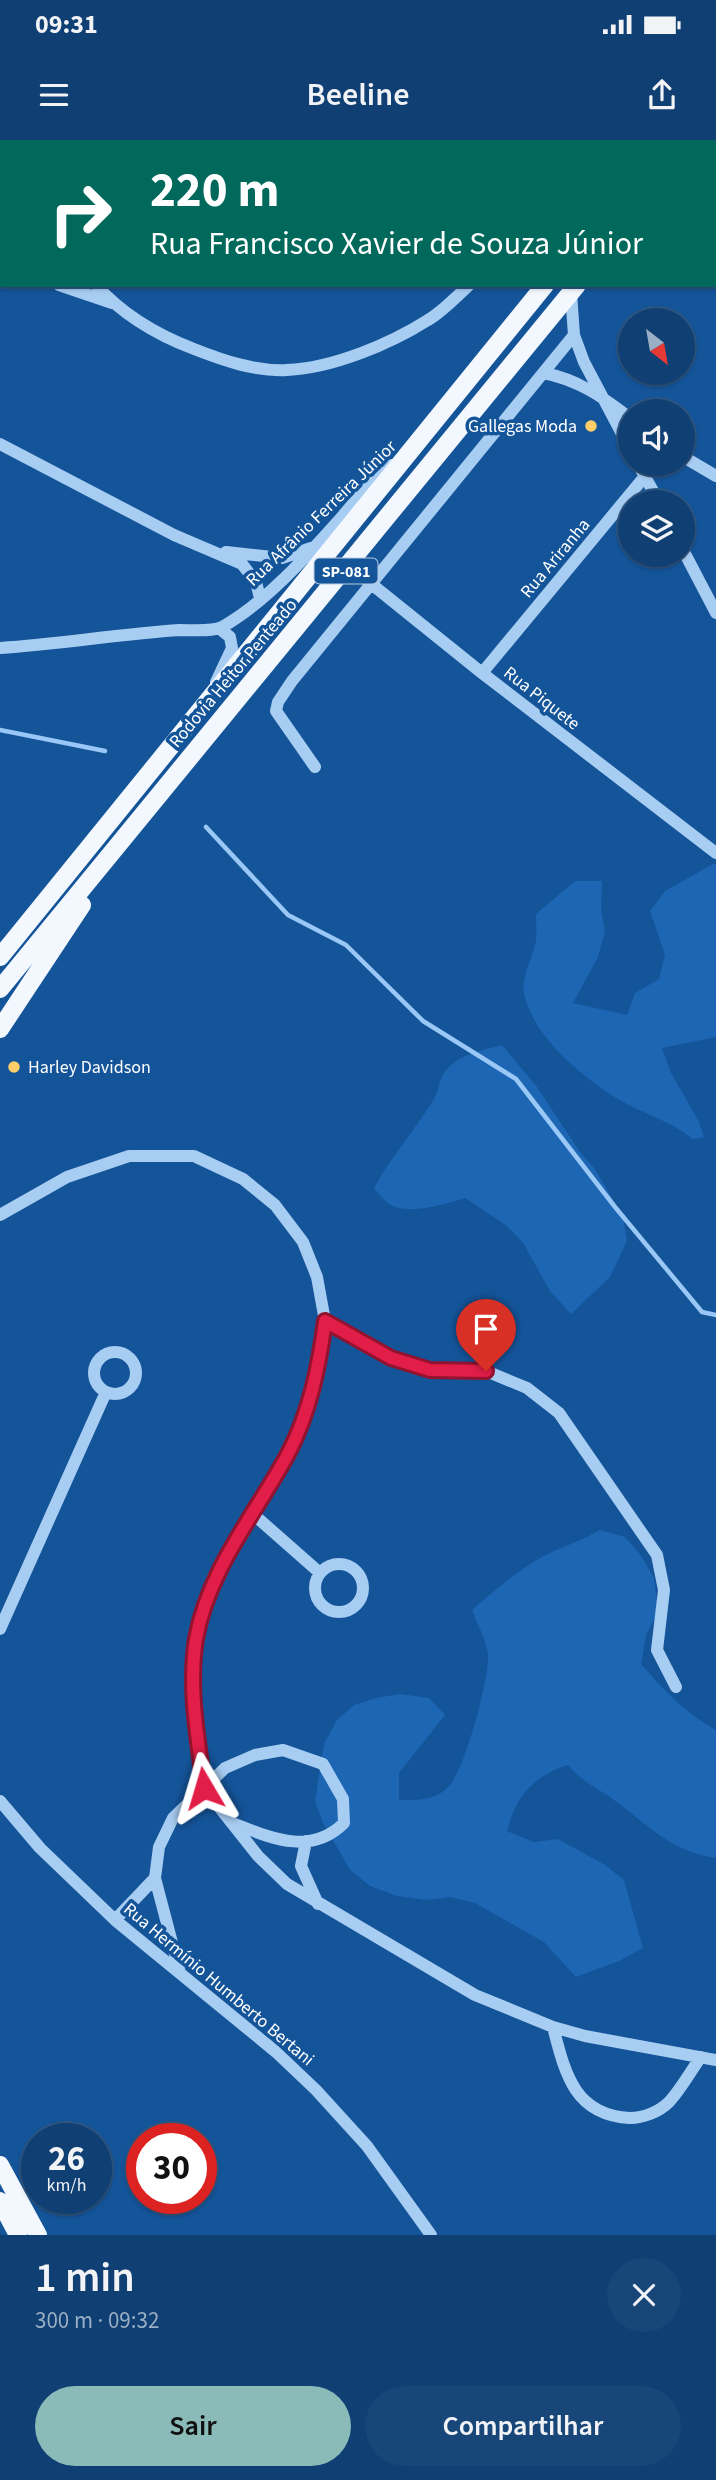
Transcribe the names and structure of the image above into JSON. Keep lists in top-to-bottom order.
{
  "streets": {
    "main road": ["SP-081", "Rodovia Heitor Penteado"],
    "street": [
      "Rua Afrânio Ferreira Júnior",
      "Rua Ariranha",
      "Rua Piquete",
      "Rua Hermínio Humberto Bertani"
    ]
  },
  "crossings": [
    ["Rua Afrânio Ferreira Júnior", "Rodovia Heitor Penteado"],
    ["Rua Ariranha", "Rua Piquete"],
    ["Rodovia Heitor Penteado", "Rua Piquete"]
  ],
  "places": ["Gallegas Moda", "Harley Davidson"],
  "north": "bottom right",
  "page": {
    "status": "09:31",
    "header": "Beeline",
    "turn": ["220 m", "Rua Francisco Xavier de Souza Júnior"],
    "speed": "26 km/h",
    "limit": "30",
    "heading": ["1 min", "300 m · 09:32"],
    "buttons": ["Sair", "Compartilhar"]
  }
}
